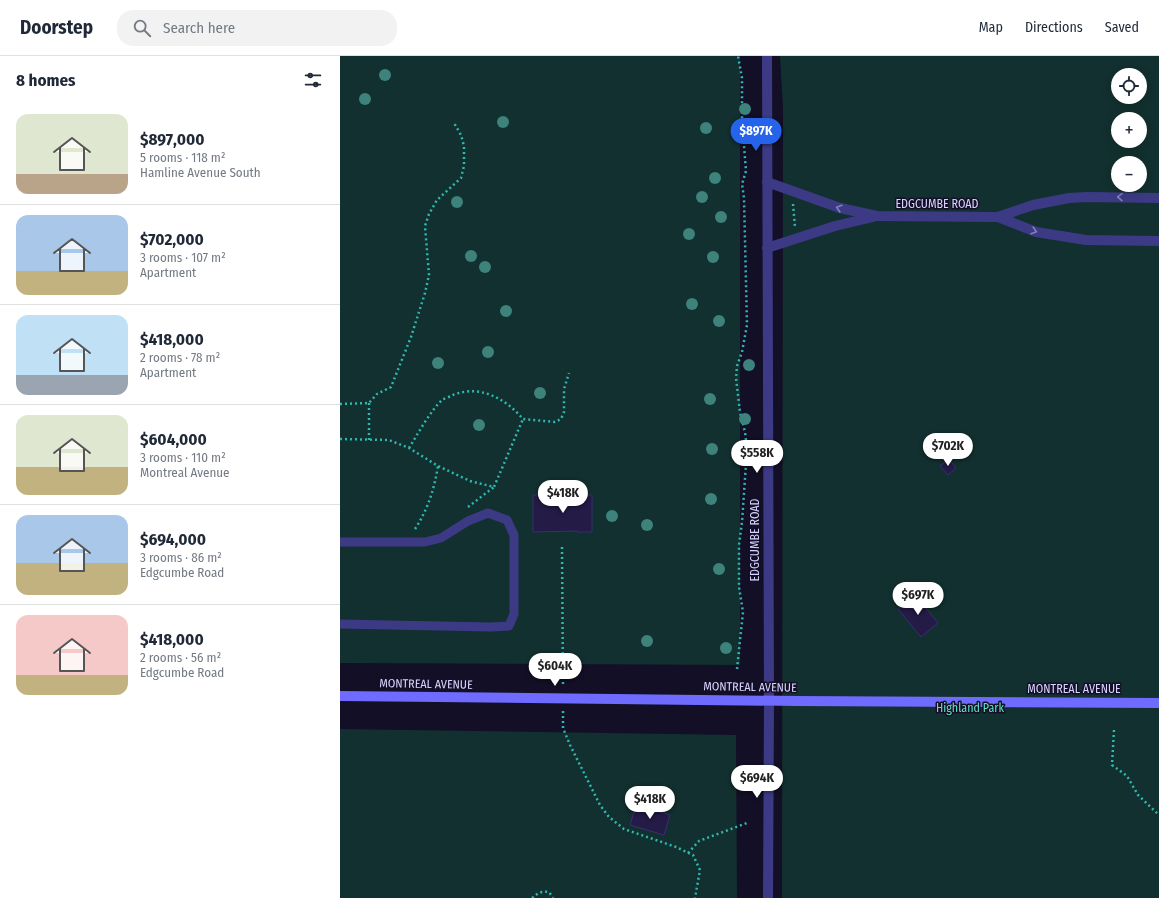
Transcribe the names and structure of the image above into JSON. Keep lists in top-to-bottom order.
{
  "streets": {
    "main road": ["MONTREAL AVENUE"],
    "street": ["EDGCUMBE ROAD"]
  },
  "crossings": [
    ["EDGCUMBE ROAD", "MONTREAL AVENUE"]
  ],
  "parks": ["Highland Park"],
  "page": {
    "header": "Doorstep",
    "search": "Search here",
    "nav": ["Map", "Directions", "Saved"],
    "heading": "8 homes",
    "map_buttons": ["+", "−"],
    "list": [
      {
        "name": "$897,000",
        "note": "5 rooms · 118 m² · Hamline Avenue South"
      },
      {
        "name": "$702,000",
        "note": "3 rooms · 107 m² · Apartment"
      },
      {
        "name": "$418,000",
        "note": "2 rooms · 78 m² · Apartment"
      },
      {
        "name": "$604,000",
        "note": "3 rooms · 110 m² · Montreal Avenue"
      },
      {
        "name": "$694,000",
        "note": "3 rooms · 86 m² · Edgcumbe Road"
      },
      {
        "name": "$418,000",
        "note": "2 rooms · 56 m² · Edgcumbe Road"
      }
    ],
    "price": [
      "$897K",
      "$702K",
      "$558K",
      "$418K",
      "$697K",
      "$604K",
      "$694K",
      "$418K"
    ]
  }
}
